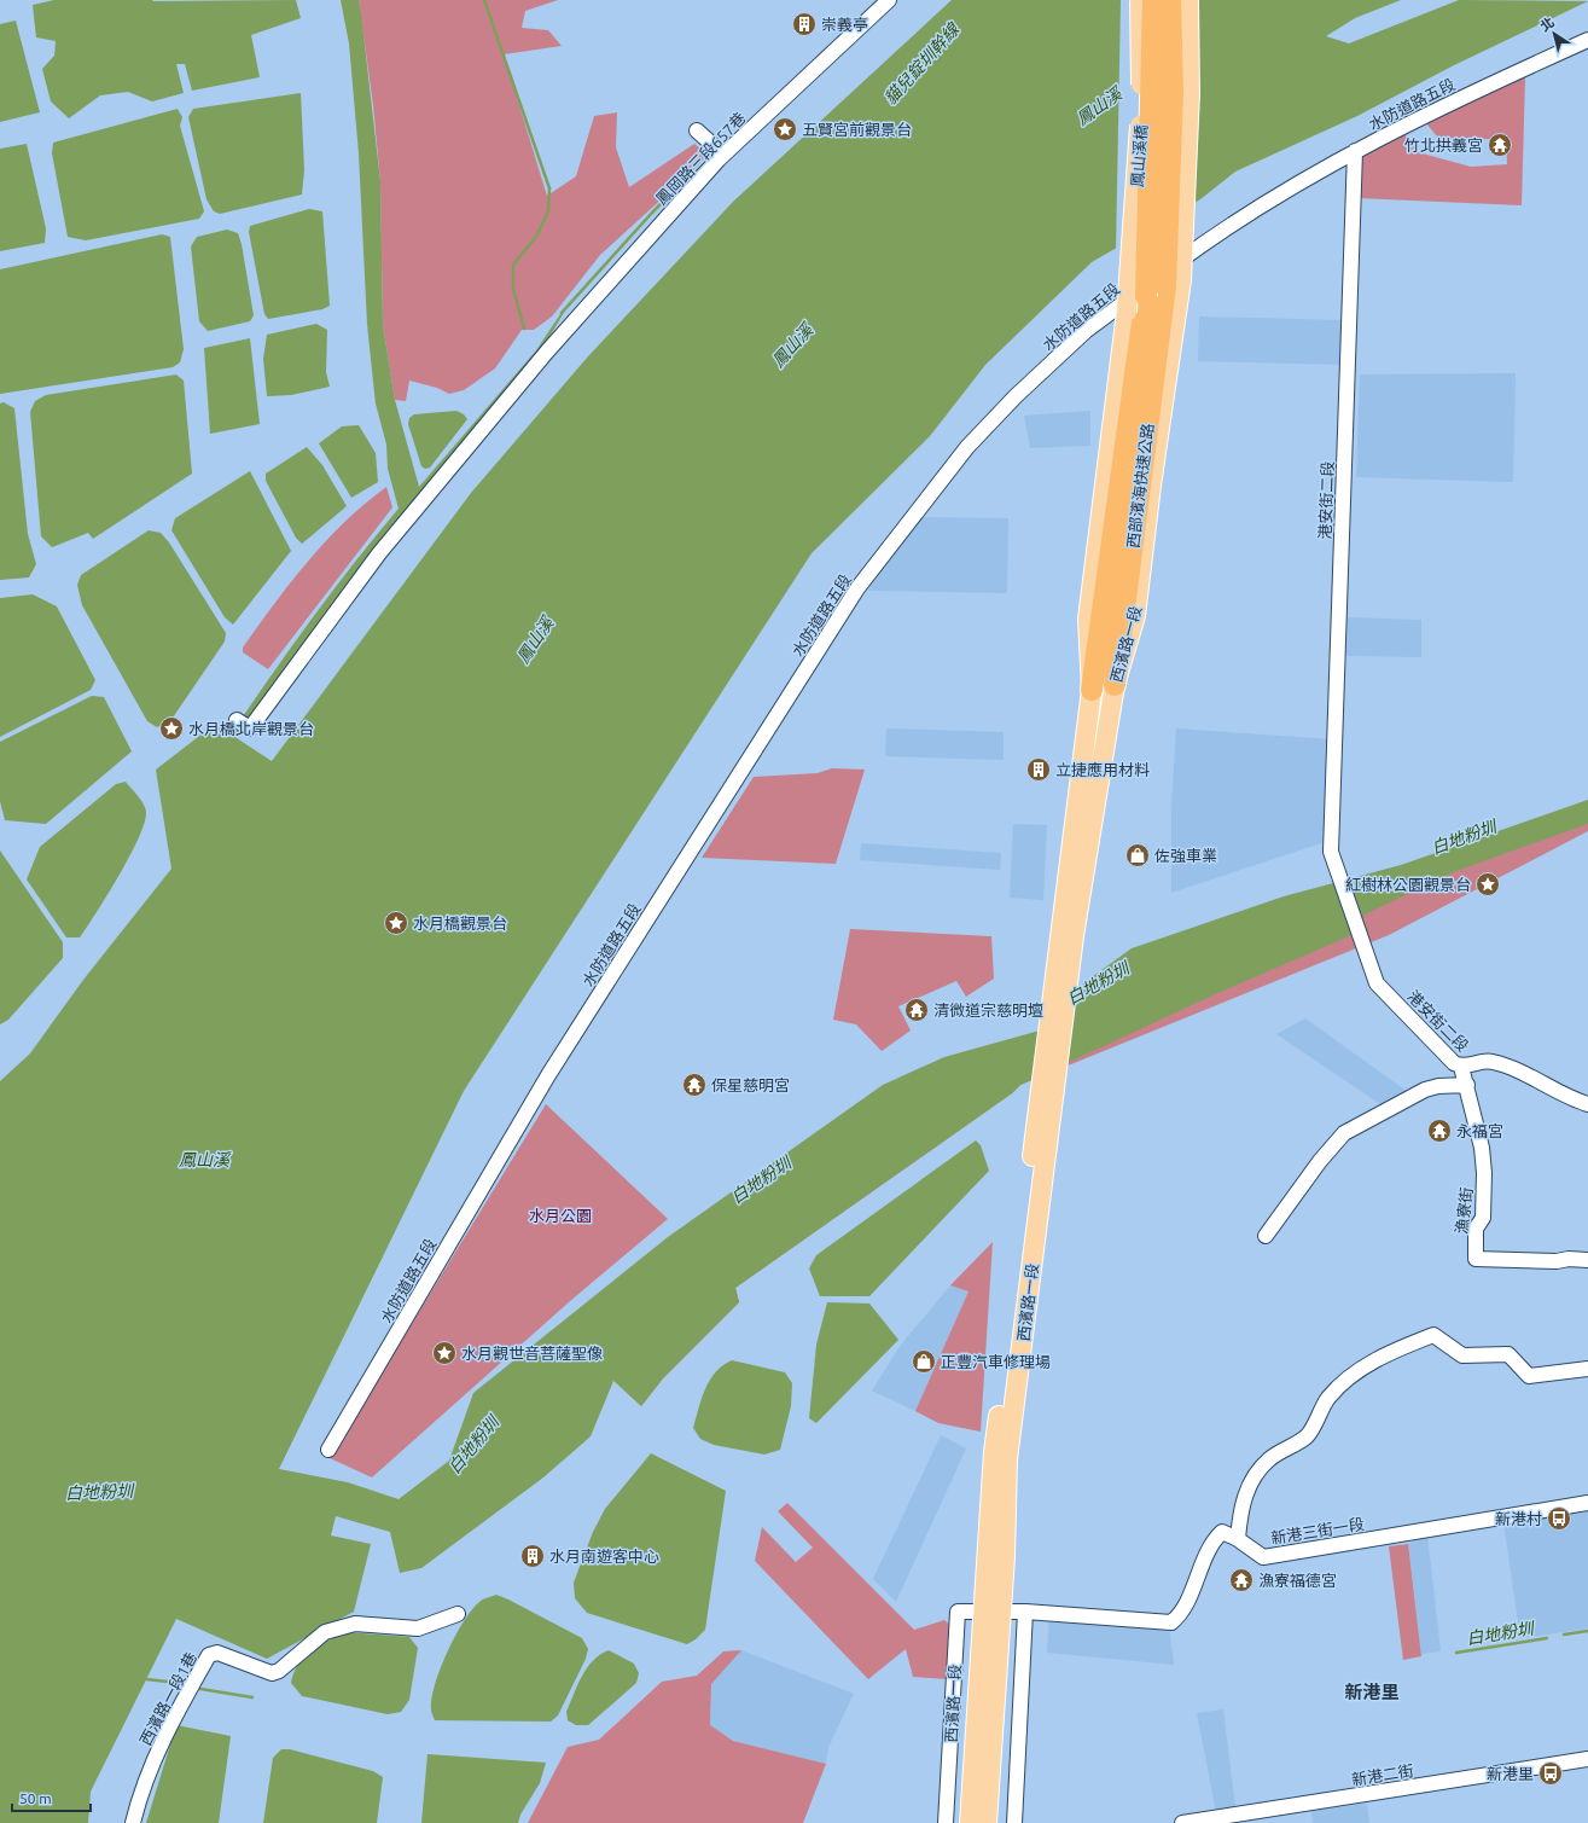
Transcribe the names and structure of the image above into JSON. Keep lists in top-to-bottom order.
{
  "streets": {
    "highway": ["鳳山溪橋", "西部濱海快速公路"],
    "main road": ["西濱路一段"],
    "street": [
      "水防道路五段",
      "鳳岡路三段657巷",
      "港安街二段",
      "漁寮街",
      "新港三街一段",
      "西濱路一段1巷",
      "新港二街"
    ]
  },
  "crossings": [
    ["水防道路五段", "港安街二段"],
    ["鳳山溪橋", "西部濱海快速公路"],
    ["鳳山溪橋", "西濱路一段"],
    ["西部濱海快速公路", "西濱路一段"],
    ["港安街二段", "漁寮街"],
    ["西濱路一段", "新港三街一段"]
  ],
  "districts": ["新港里"],
  "water": ["貓兒錠圳幹線", "鳳山溪", "白地粉圳"],
  "parks": ["水月公園"],
  "places": {
    "building": ["崇義亭", "立捷應用材料", "水月南遊客中心"],
    "place": [
      "五賢宮前觀景台",
      "水月橋北岸觀景台",
      "紅樹林公園觀景台",
      "水月橋觀景台",
      "水月觀世音菩薩聖像"
    ],
    "temple": [
      "竹北拱義宮",
      "清微道宗慈明壇",
      "保星慈明宮",
      "永福宮",
      "漁寮福德宮"
    ],
    "shop": ["佐強車業", "正豐汽車修理場"],
    "bus stop": ["新港村", "新港里"]
  },
  "scale_bar": "50 m",
  "north": "top left"
}
